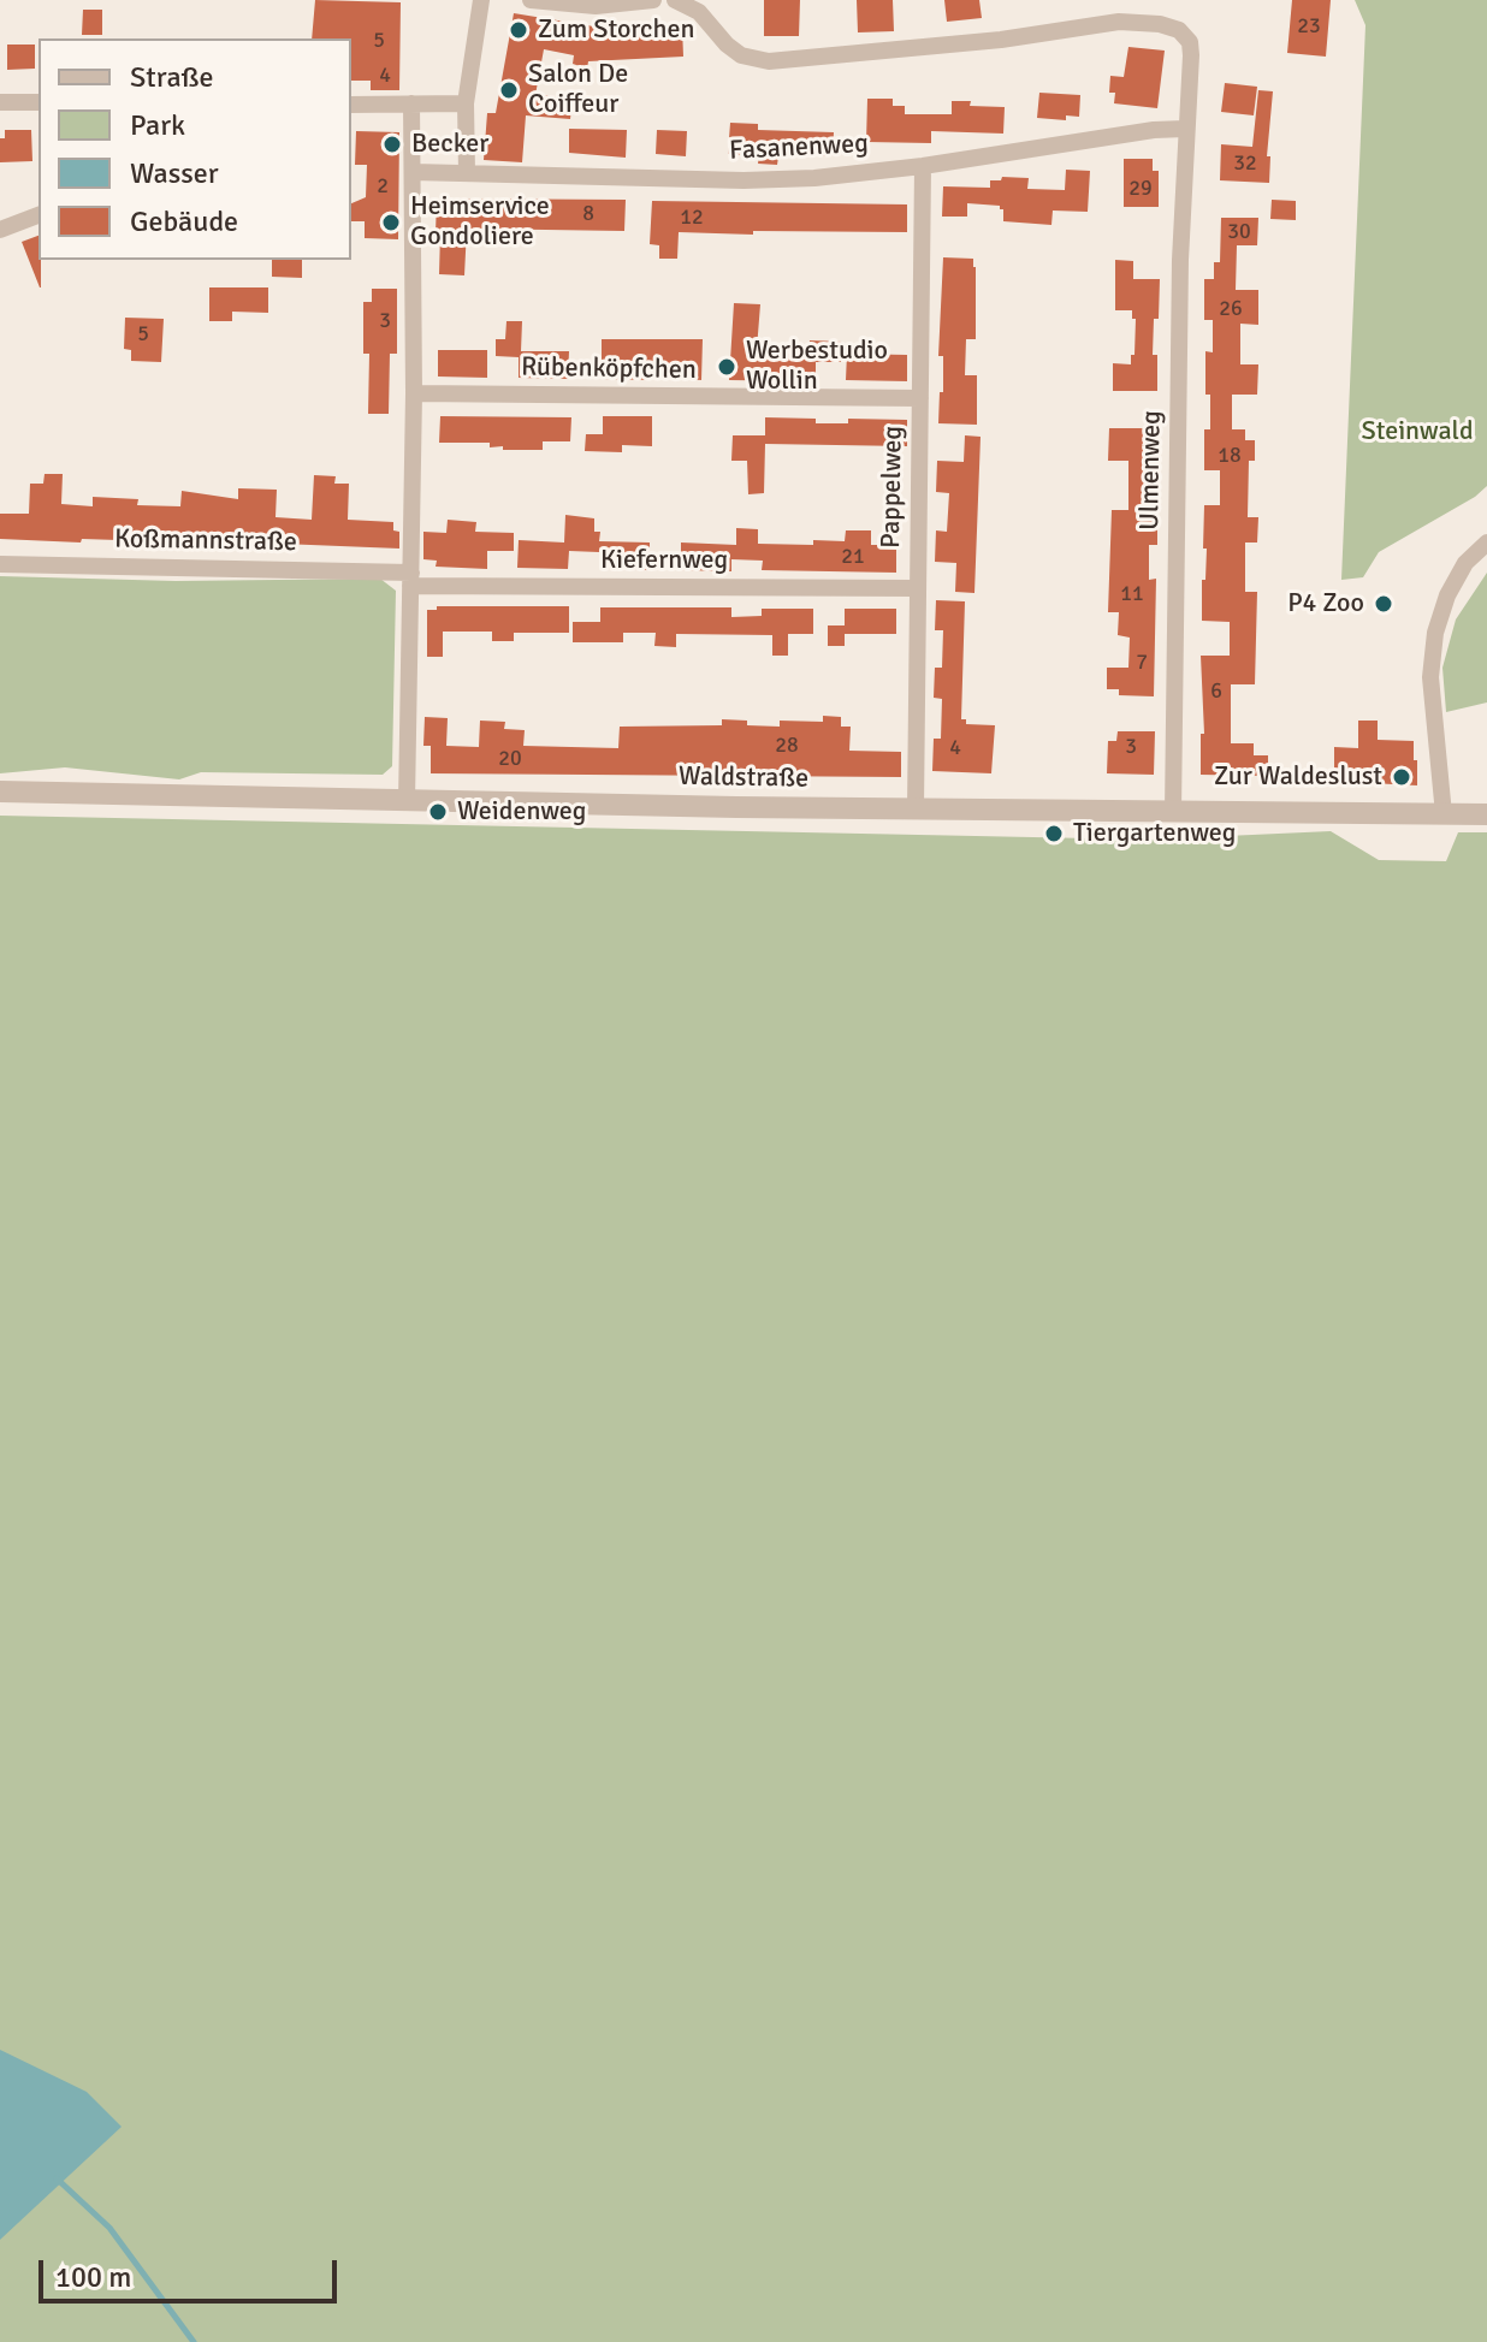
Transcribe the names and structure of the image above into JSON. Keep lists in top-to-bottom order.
{
  "streets": {
    "street": [
      "Fasanenweg",
      "Rübenköpfchen",
      "Ulmenweg",
      "Pappelweg",
      "Koßmannstraße",
      "Kiefernweg",
      "Waldstraße"
    ]
  },
  "crossings": [
    ["Fasanenweg", "Ulmenweg"],
    ["Fasanenweg", "Pappelweg"],
    ["Rübenköpfchen", "Pappelweg"],
    ["Ulmenweg", "Waldstraße"],
    ["Pappelweg", "Kiefernweg"],
    ["Pappelweg", "Waldstraße"],
    ["Koßmannstraße", "Kiefernweg"]
  ],
  "parks": ["Steinwald"],
  "places": [
    "Zum Storchen",
    "Salon De Coiffeur",
    "Becker",
    "Heimservice Gondoliere",
    "Werbestudio Wollin",
    "P4 Zoo",
    "Zur Waldeslust",
    "Weidenweg",
    "Tiergartenweg"
  ],
  "house_numbers": [
    "23",
    "5",
    "4",
    "32",
    "2",
    "29",
    "8",
    "12",
    "30",
    "26",
    "3",
    "5",
    "18",
    "21",
    "11",
    "7",
    "6",
    "28",
    "3",
    "4",
    "20"
  ],
  "legend": [
    "Straße",
    "Park",
    "Wasser",
    "Gebäude"
  ],
  "scale_bar": "100 m"
}
